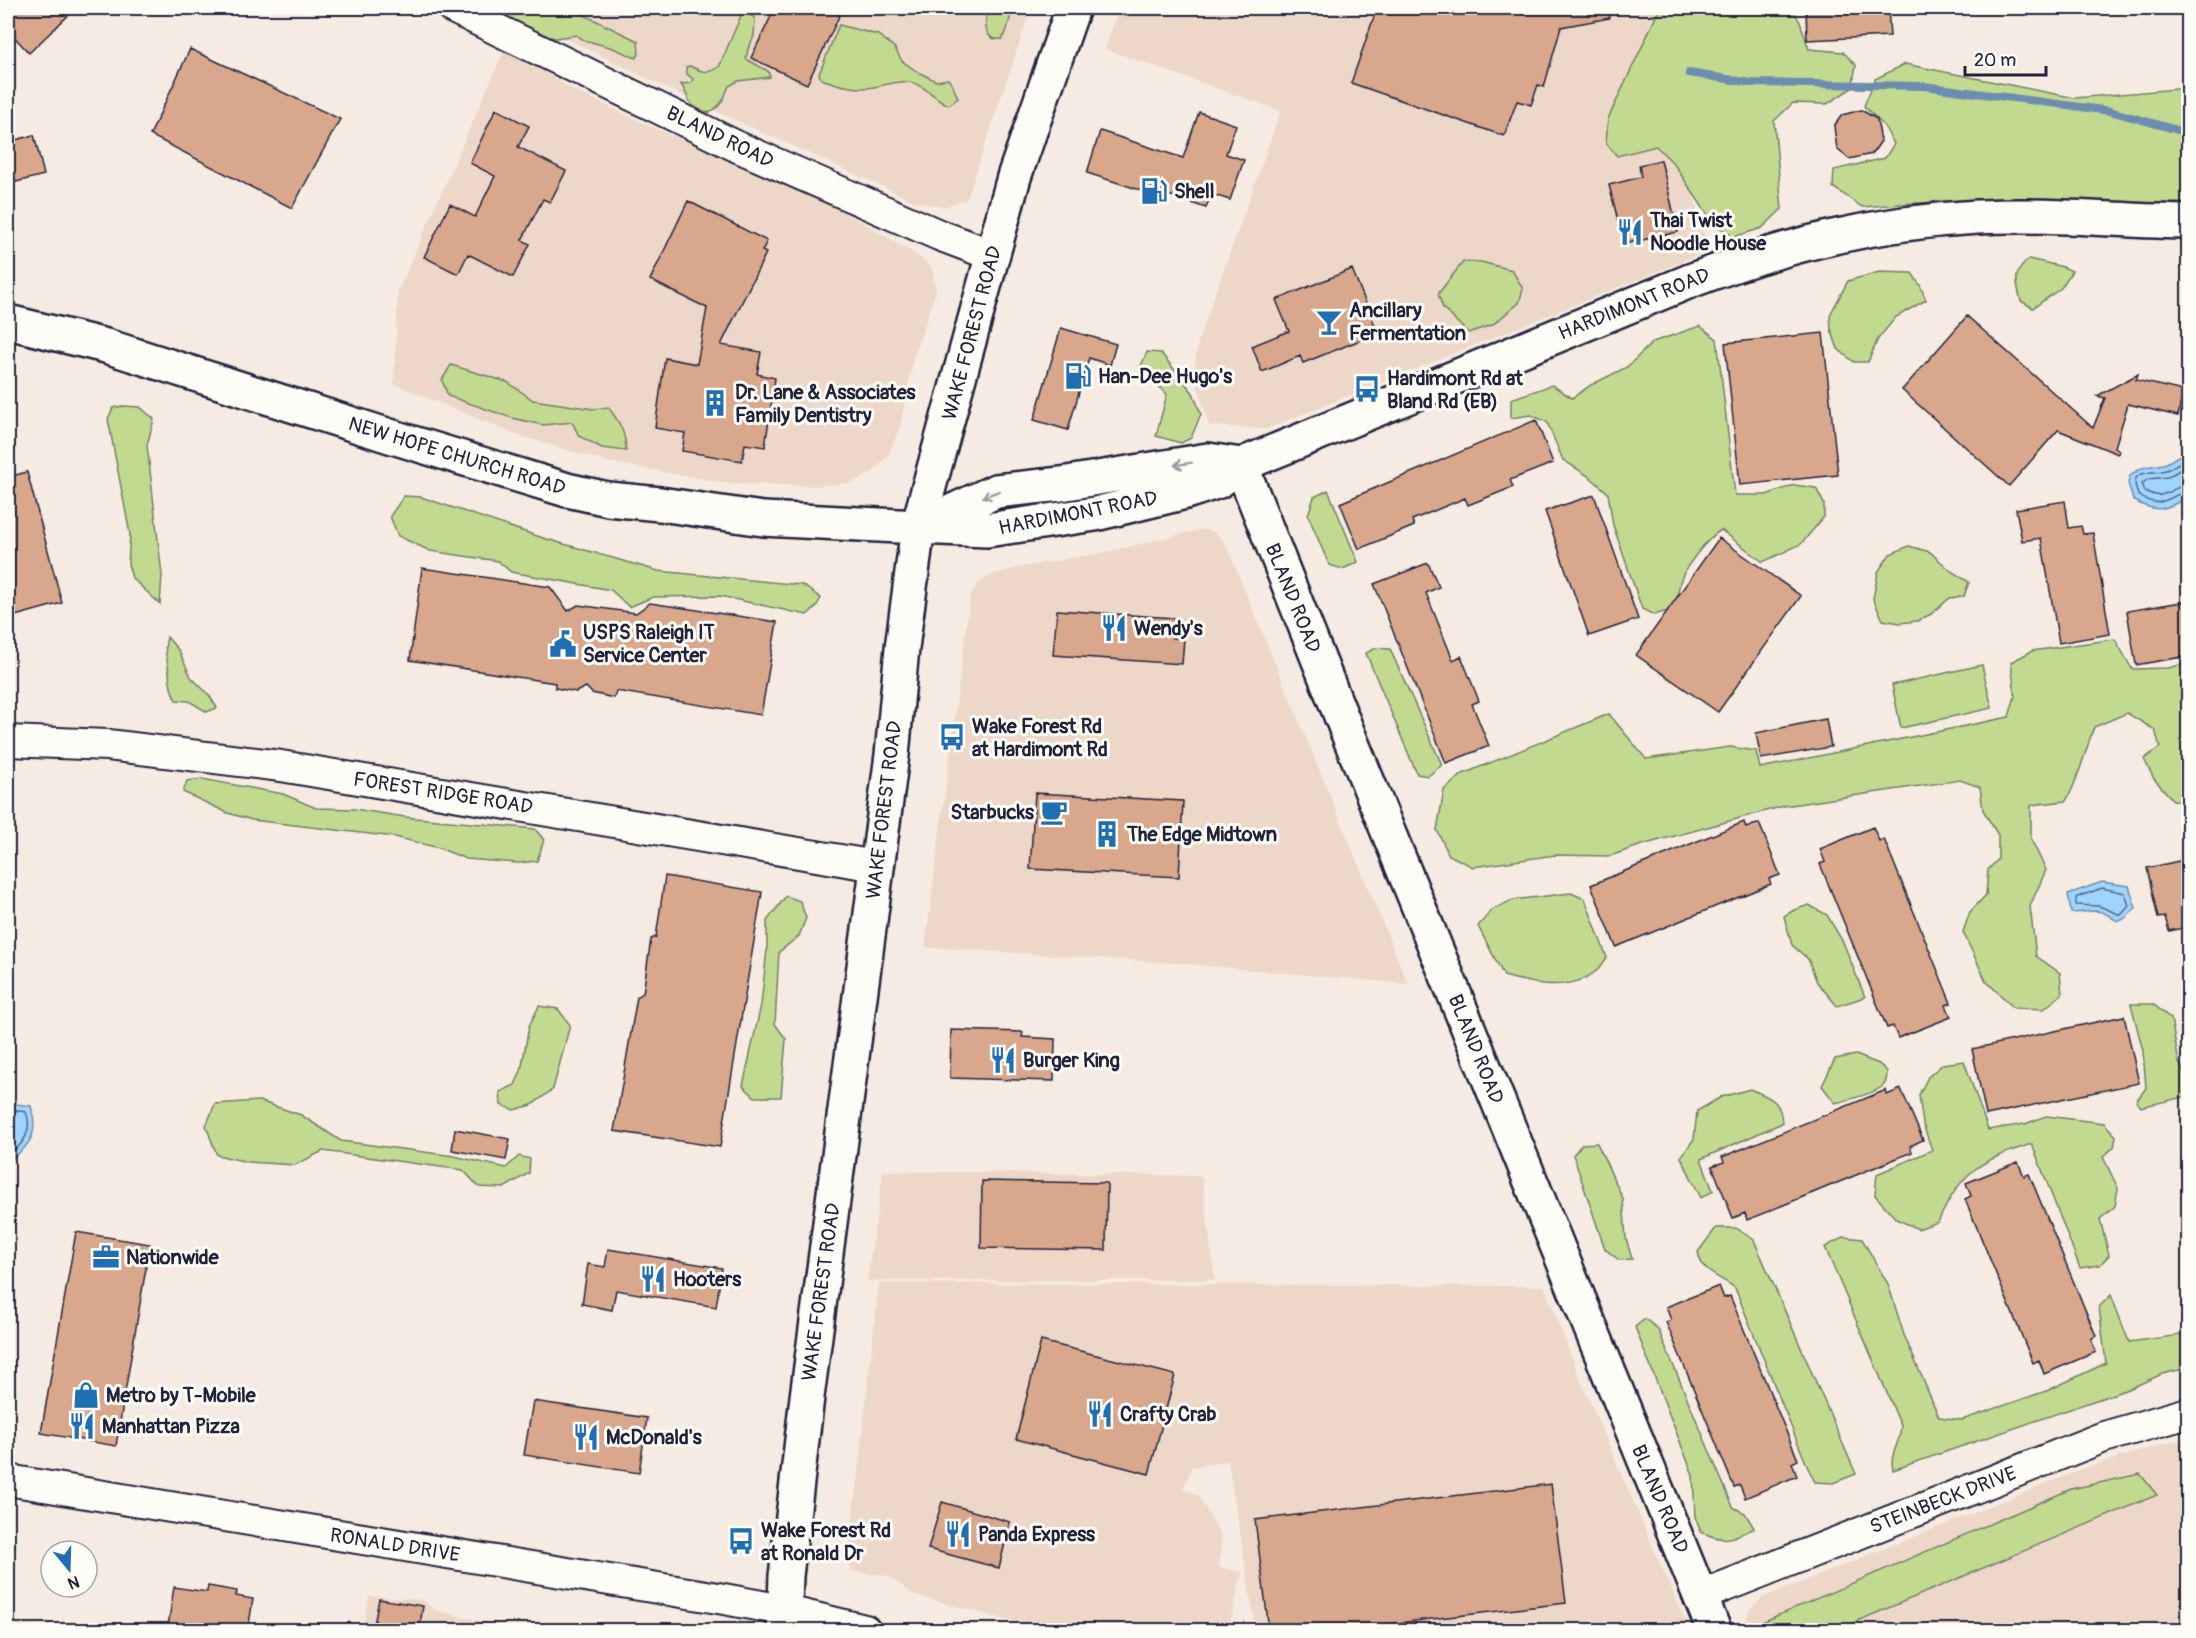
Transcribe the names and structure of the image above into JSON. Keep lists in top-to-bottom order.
{
  "streets": {
    "street": [
      "BLAND ROAD",
      "HARDIMONT ROAD",
      "WAKE FOREST ROAD",
      "NEW HOPE CHURCH ROAD",
      "FOREST RIDGE ROAD",
      "STEINBECK DRIVE",
      "RONALD DRIVE"
    ]
  },
  "crossings": [
    ["BLAND ROAD", "HARDIMONT ROAD"],
    ["BLAND ROAD", "WAKE FOREST ROAD"],
    ["BLAND ROAD", "STEINBECK DRIVE"],
    ["HARDIMONT ROAD", "WAKE FOREST ROAD"],
    ["HARDIMONT ROAD", "NEW HOPE CHURCH ROAD"],
    ["WAKE FOREST ROAD", "NEW HOPE CHURCH ROAD"],
    ["WAKE FOREST ROAD", "FOREST RIDGE ROAD"],
    ["WAKE FOREST ROAD", "RONALD DRIVE"]
  ],
  "places": {
    "fuel station": ["Shell", "Han-Dee Hugo's"],
    "restaurant": [
      "Thai Twist Noodle House",
      "Wendy's",
      "Burger King",
      "Hooters",
      "Crafty Crab",
      "Manhattan Pizza",
      "McDonald's",
      "Panda Express"
    ],
    "bar": ["Ancillary Fermentation"],
    "bus stop": ["Hardimont Rd at Bland Rd (EB)", "Wake Forest Rd at Hardimont Rd", "Wake Forest Rd at Ronald Dr"],
    "building": ["Dr. Lane & Associates Family Dentistry", "The Edge Midtown"],
    "public building": ["USPS Raleigh IT Service Center"],
    "cafe": ["Starbucks"],
    "office": ["Nationwide"],
    "shop": ["Metro by T-Mobile"]
  },
  "scale_bar": "20 m",
  "north": "bottom"
}
